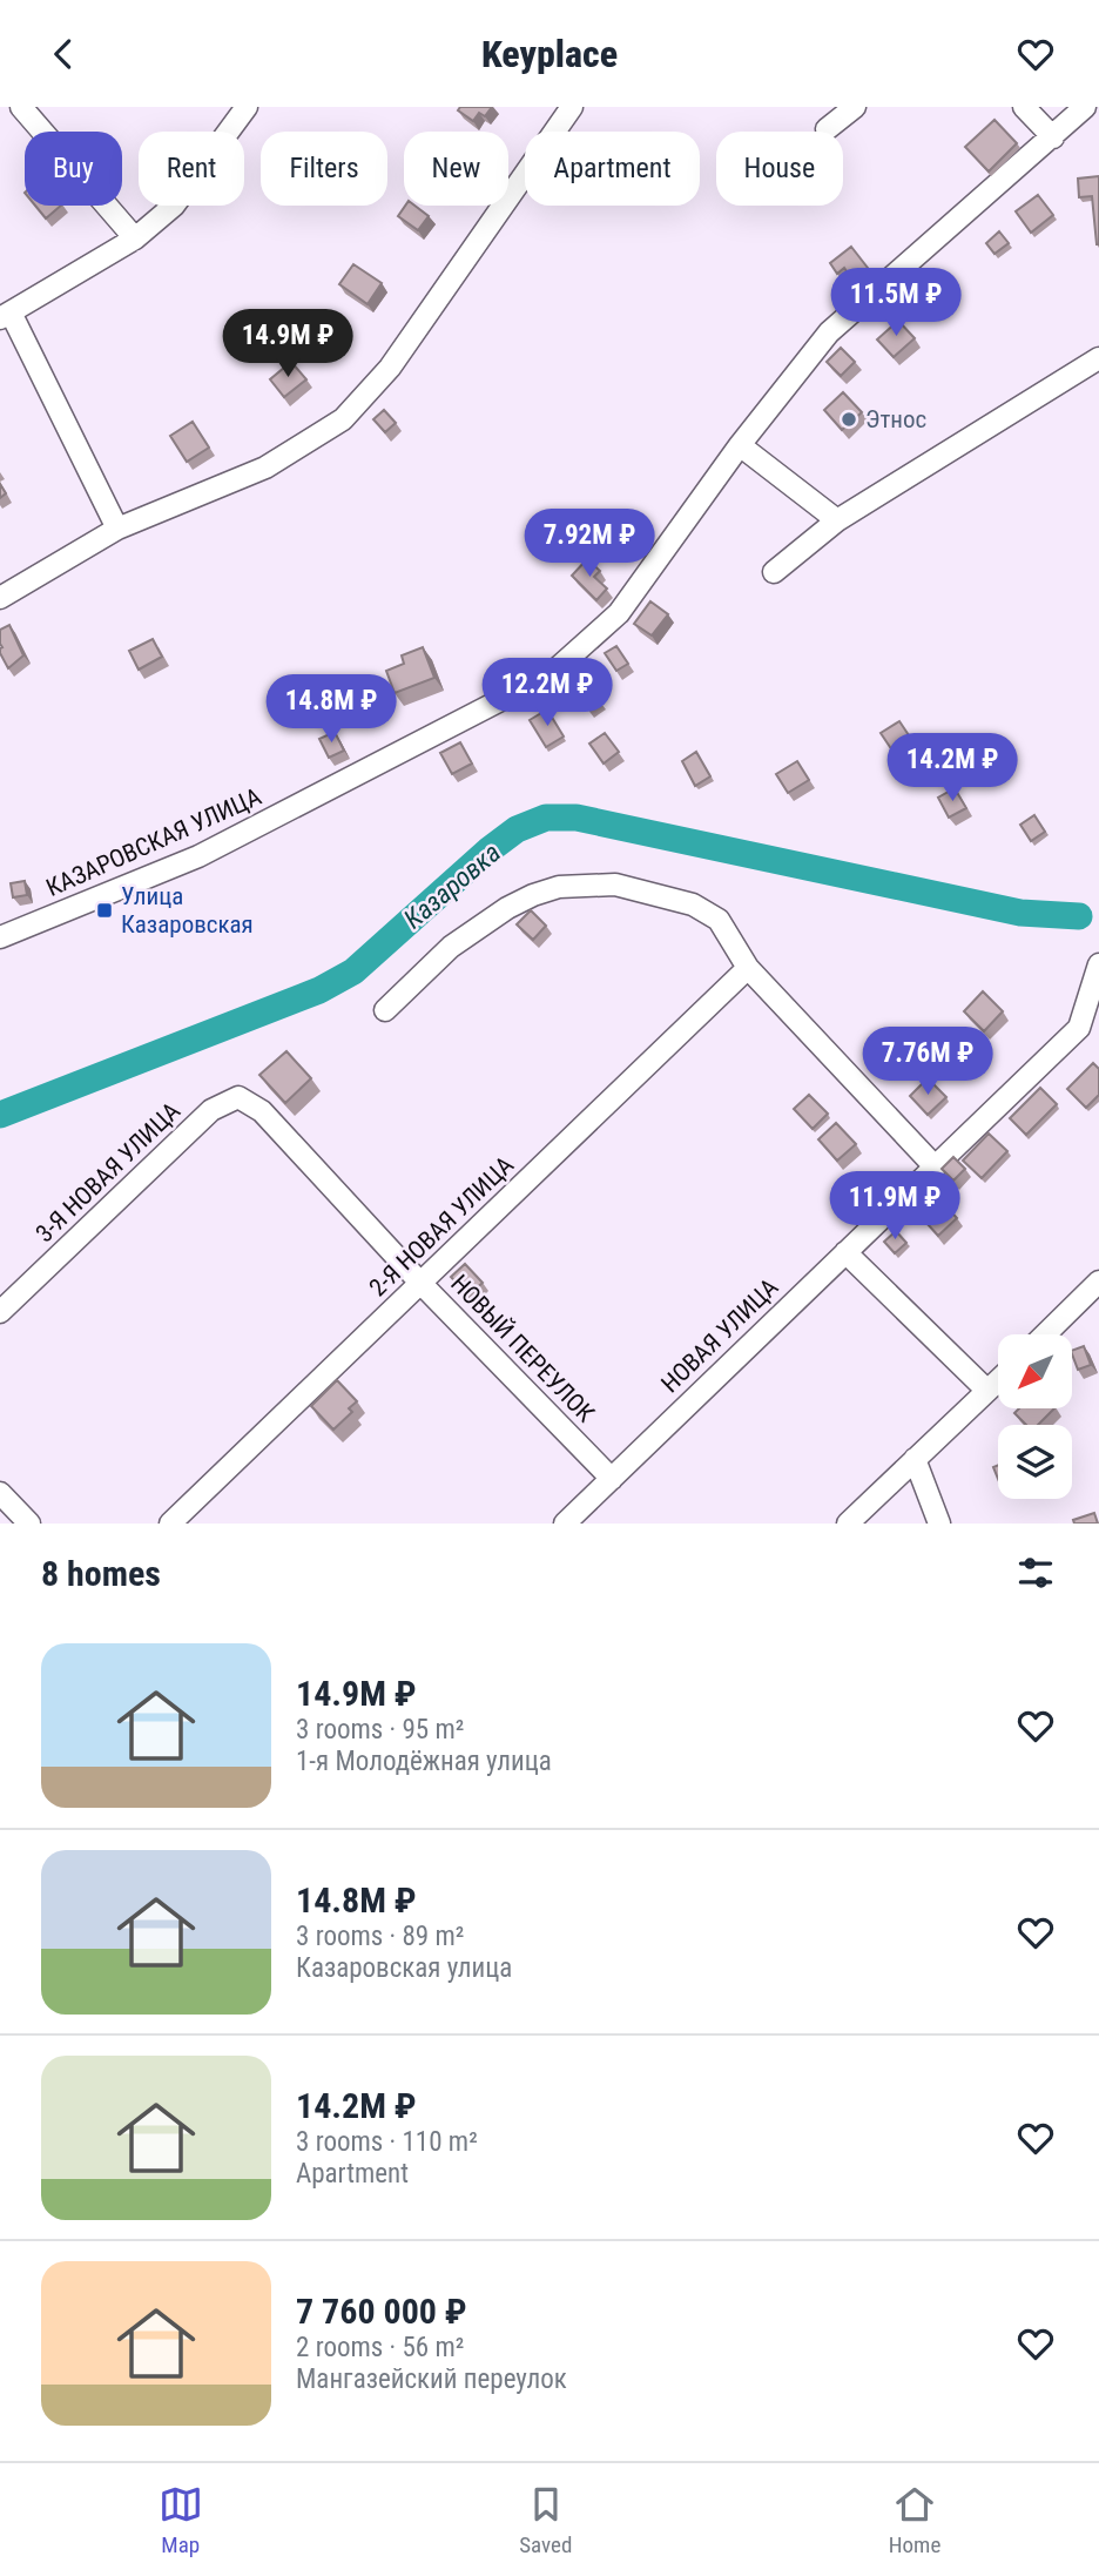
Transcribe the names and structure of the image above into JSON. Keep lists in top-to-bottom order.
{
  "streets": {
    "street": [
      "КАЗАРОВСКАЯ УЛИЦА",
      "3-Я НОВАЯ УЛИЦА",
      "2-Я НОВАЯ УЛИЦА",
      "НОВАЯ УЛИЦА",
      "НОВЫЙ ПЕРЕУЛОК"
    ]
  },
  "crossings": [
    ["3-Я НОВАЯ УЛИЦА", "НОВЫЙ ПЕРЕУЛОК"],
    ["2-Я НОВАЯ УЛИЦА", "НОВЫЙ ПЕРЕУЛОК"],
    ["НОВАЯ УЛИЦА", "НОВЫЙ ПЕРЕУЛОК"]
  ],
  "water": ["Казаровка"],
  "places": {
    "other": ["Этнос"],
    "transit": ["Улица Казаровская"]
  },
  "north": "bottom left",
  "page": {
    "header": "Keyplace",
    "chip": [
      "Buy",
      "Rent",
      "Filters",
      "New",
      "Apartment",
      "House"
    ],
    "price": [
      "11.5M ₽",
      "14.9M ₽",
      "7.92M ₽",
      "12.2M ₽",
      "14.8M ₽",
      "14.2M ₽",
      "7.76M ₽",
      "11.9M ₽"
    ],
    "heading": "8 homes",
    "list": [
      {
        "name": "14.9M ₽",
        "note": "3 rooms · 95 m² · 1-я Молодёжная улица"
      },
      {
        "name": "14.8M ₽",
        "note": "3 rooms · 89 m² · Казаровская улица"
      },
      {
        "name": "14.2M ₽",
        "note": "3 rooms · 110 m² · Apartment"
      },
      {
        "name": "7 760 000 ₽",
        "note": "2 rooms · 56 m² · Мангазейский переулок"
      }
    ],
    "tabs": ["Map", "Saved", "Home"]
  }
}
